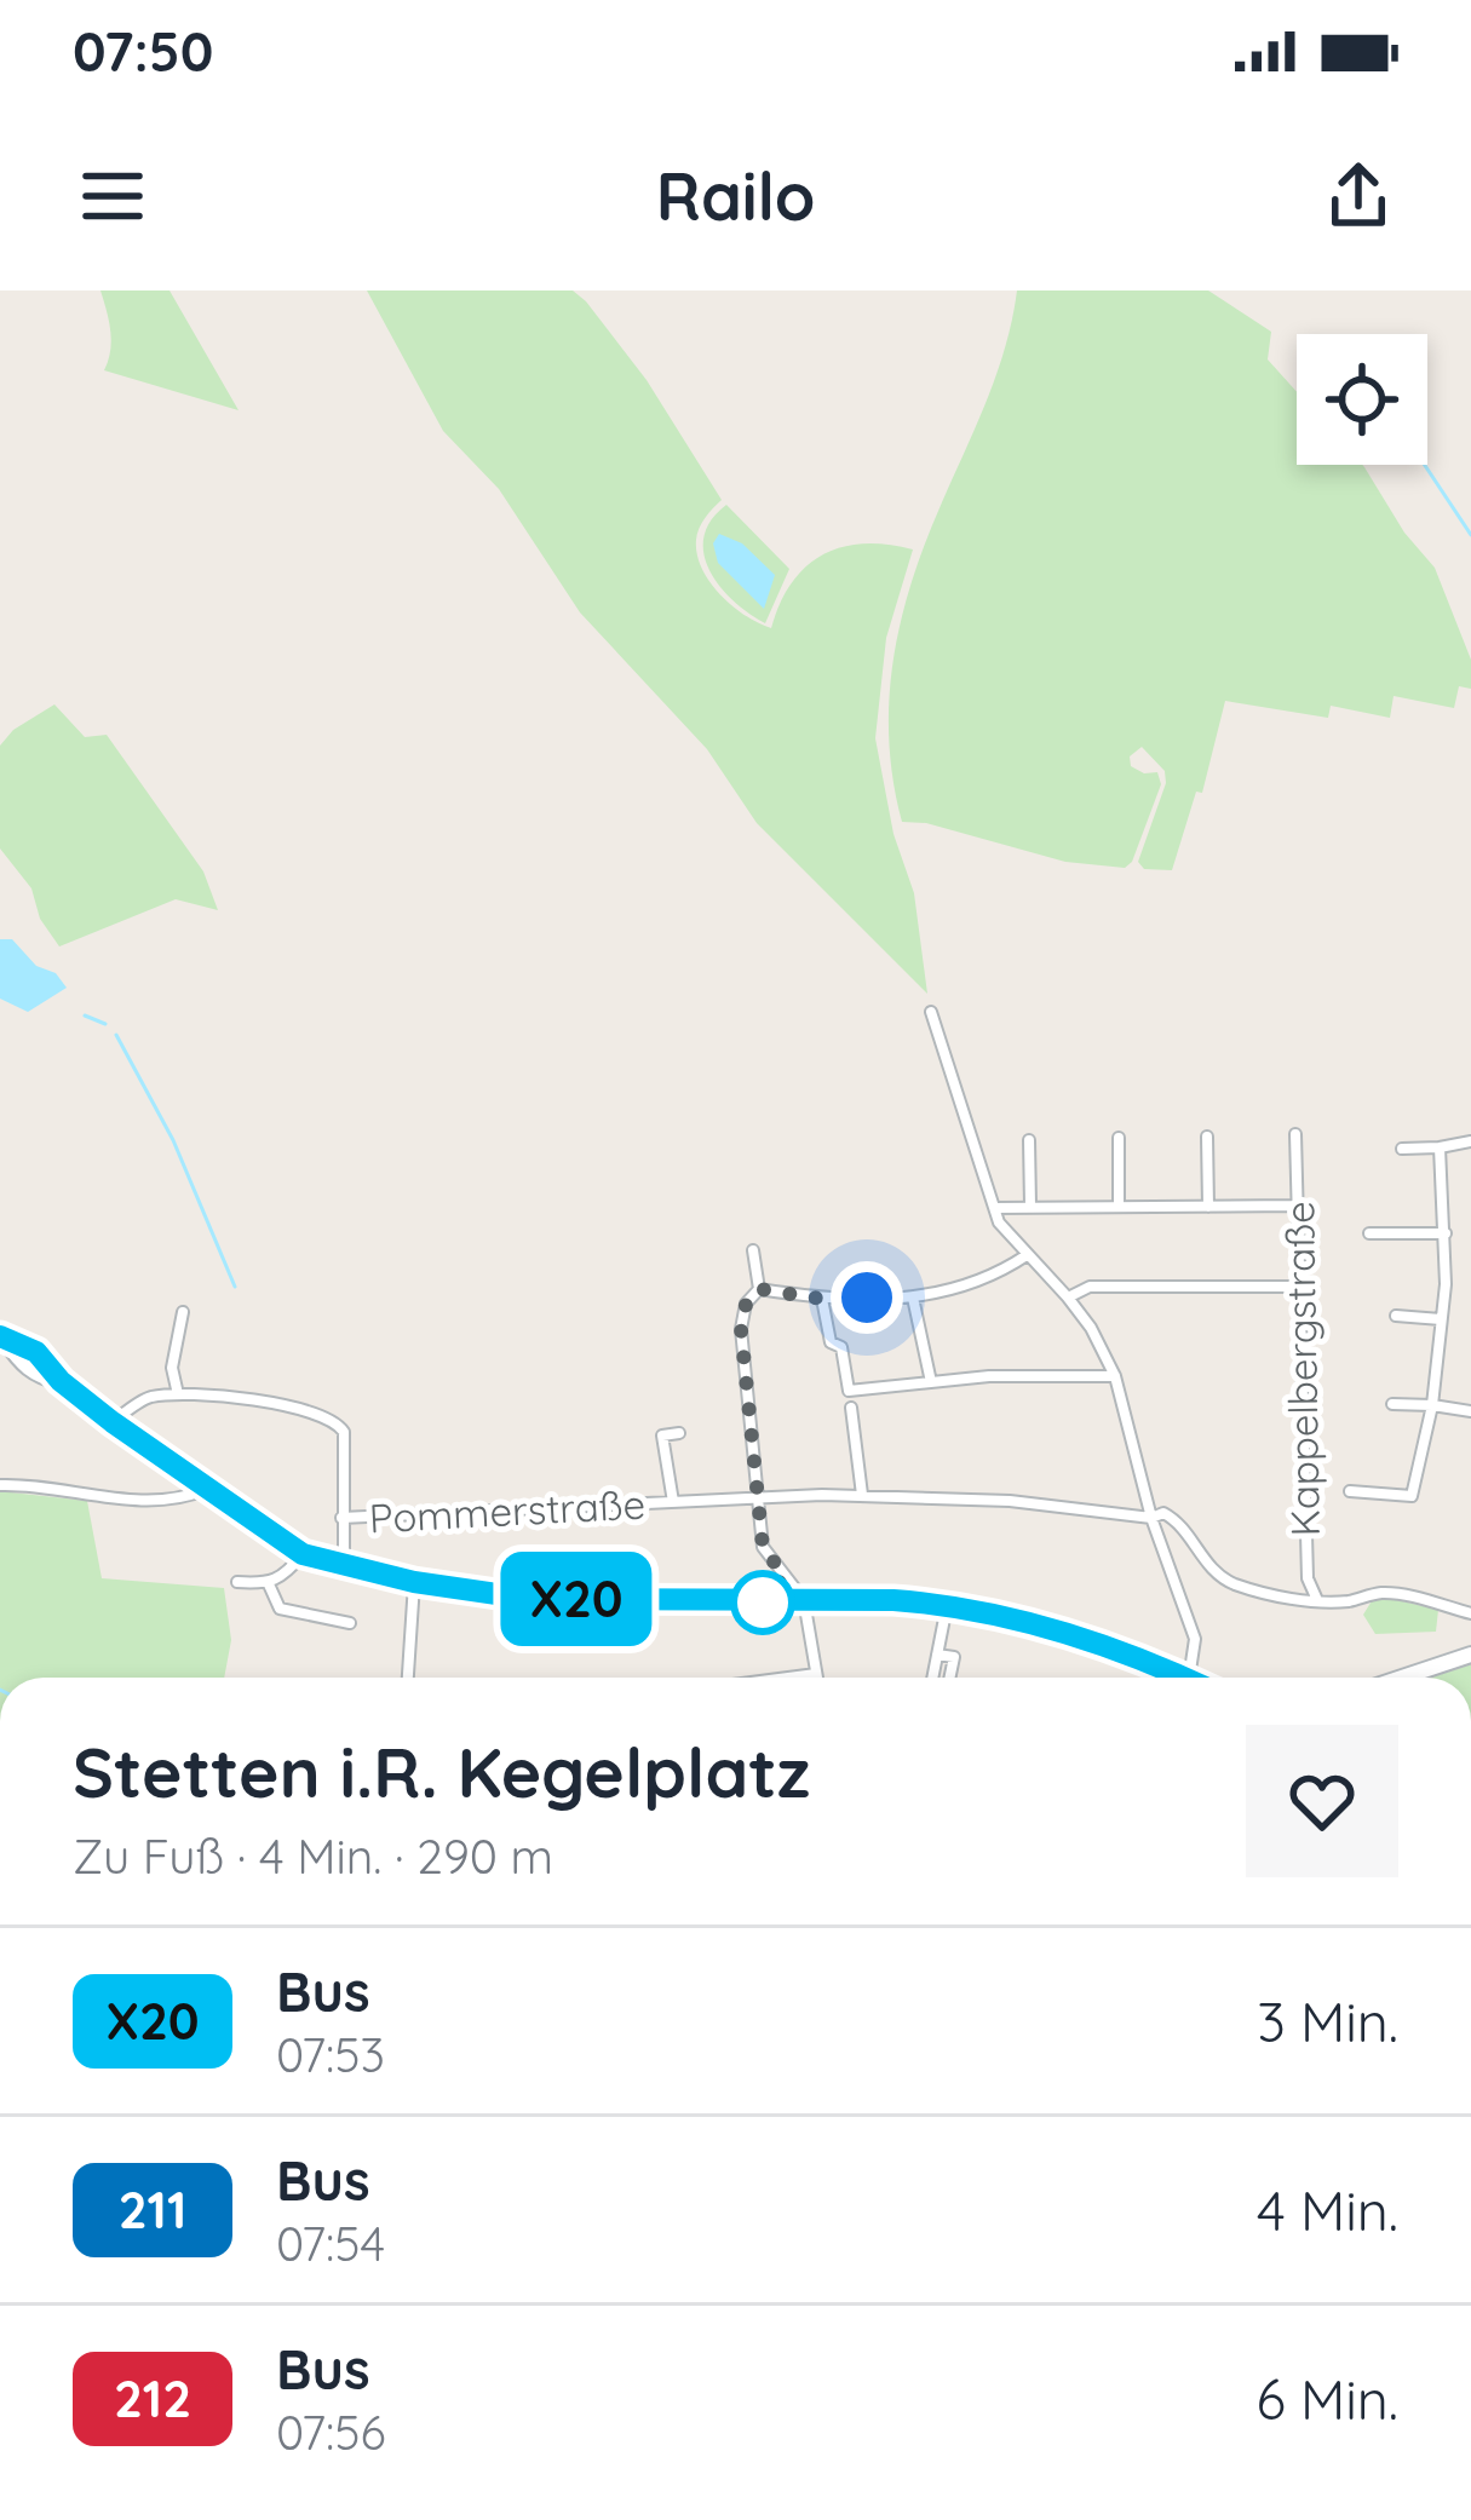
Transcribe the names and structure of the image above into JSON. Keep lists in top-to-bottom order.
{
  "streets": {
    "street": ["Kappelbergstraße", "Pommerstraße"]
  },
  "lines": ["bus line X20"],
  "page": {
    "status": "07:50",
    "header": "Railo",
    "on_map": "X20",
    "heading": ["Stetten i.R. Kegelplatz", "Zu Fuß · 4 Min. · 290 m"],
    "list": [
      {
        "mark": "X20",
        "name": "Bus",
        "note": "07:53",
        "value": "3 Min."
      },
      {
        "mark": "211",
        "name": "Bus",
        "note": "07:54",
        "value": "4 Min."
      },
      {
        "mark": "212",
        "name": "Bus",
        "note": "07:56",
        "value": "6 Min."
      }
    ]
  }
}
